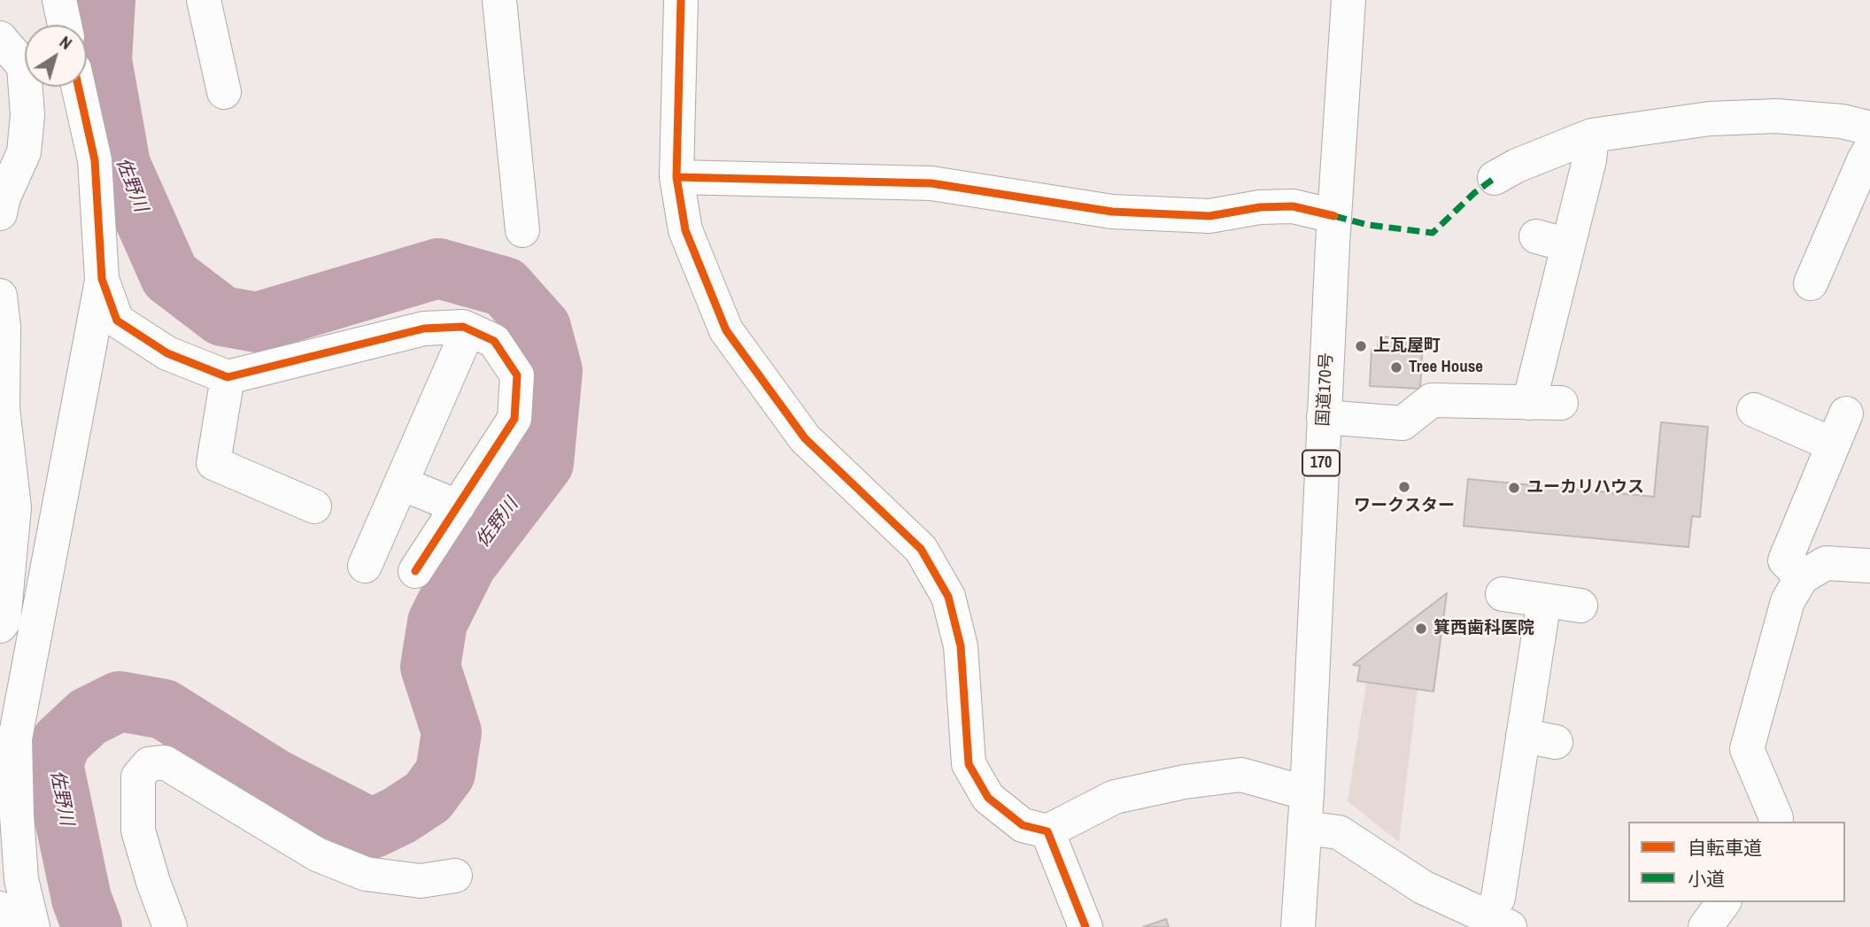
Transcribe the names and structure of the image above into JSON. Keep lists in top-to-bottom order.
{
  "streets": {
    "main road": ["国道170号", "170"]
  },
  "water": ["佐野川"],
  "places": [
    "上瓦屋町",
    "Tree House",
    "ワークスター",
    "ユーカリハウス",
    "箕西歯科医院"
  ],
  "legend": ["自転車道", "小道"],
  "north": "top right"
}
